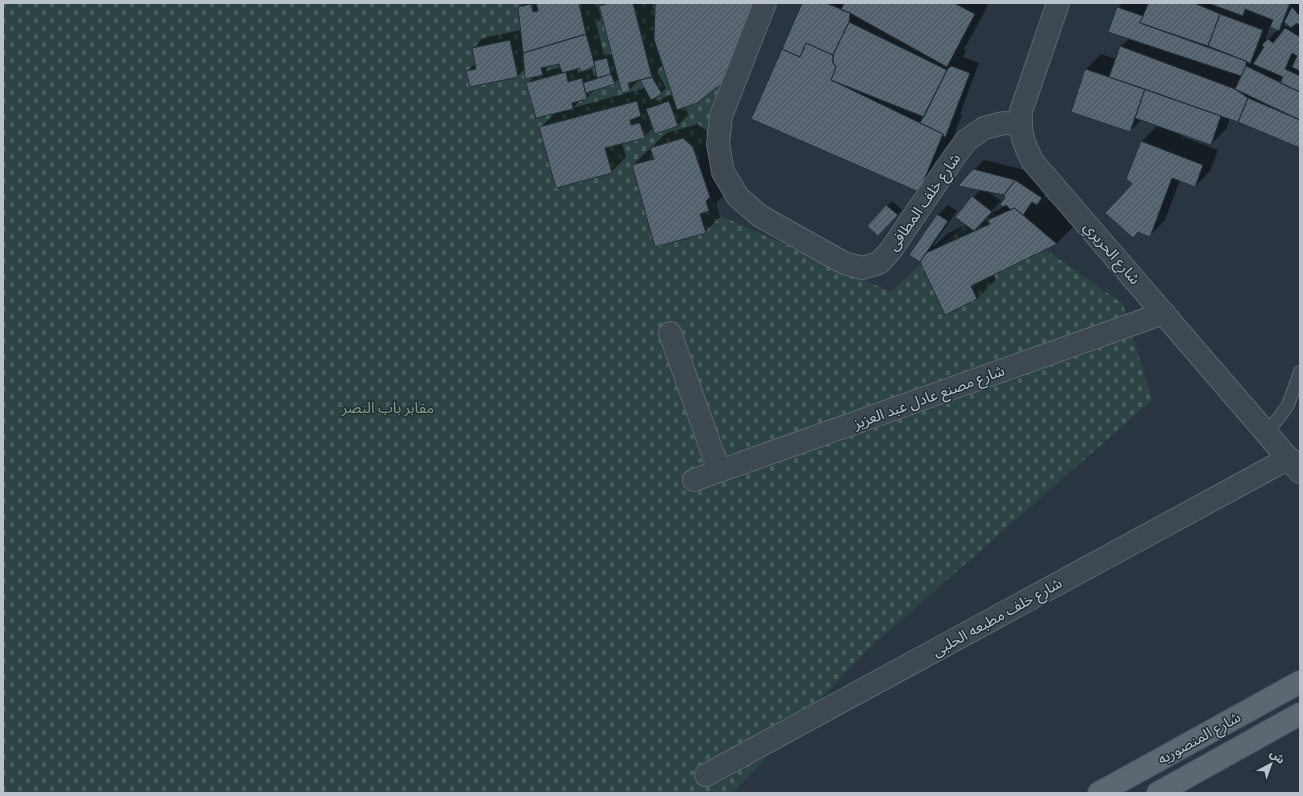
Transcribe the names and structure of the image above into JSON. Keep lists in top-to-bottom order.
{
  "streets": {
    "main road": ["شارع المنصوريه"],
    "street": [
      "شارع خلف المطافى",
      "شارع الحريري",
      "شارع مصنع عادل عبد العزيز",
      "شارع خلف مطبعه الحلبى"
    ]
  },
  "crossings": [
    ["شارع خلف المطافى", "شارع الحريري"],
    ["شارع الحريري", "شارع مصنع عادل عبد العزيز"],
    ["شارع الحريري", "شارع خلف مطبعه الحلبى"]
  ],
  "parks": ["مقابر باب النصر"],
  "north": "top right"
}
